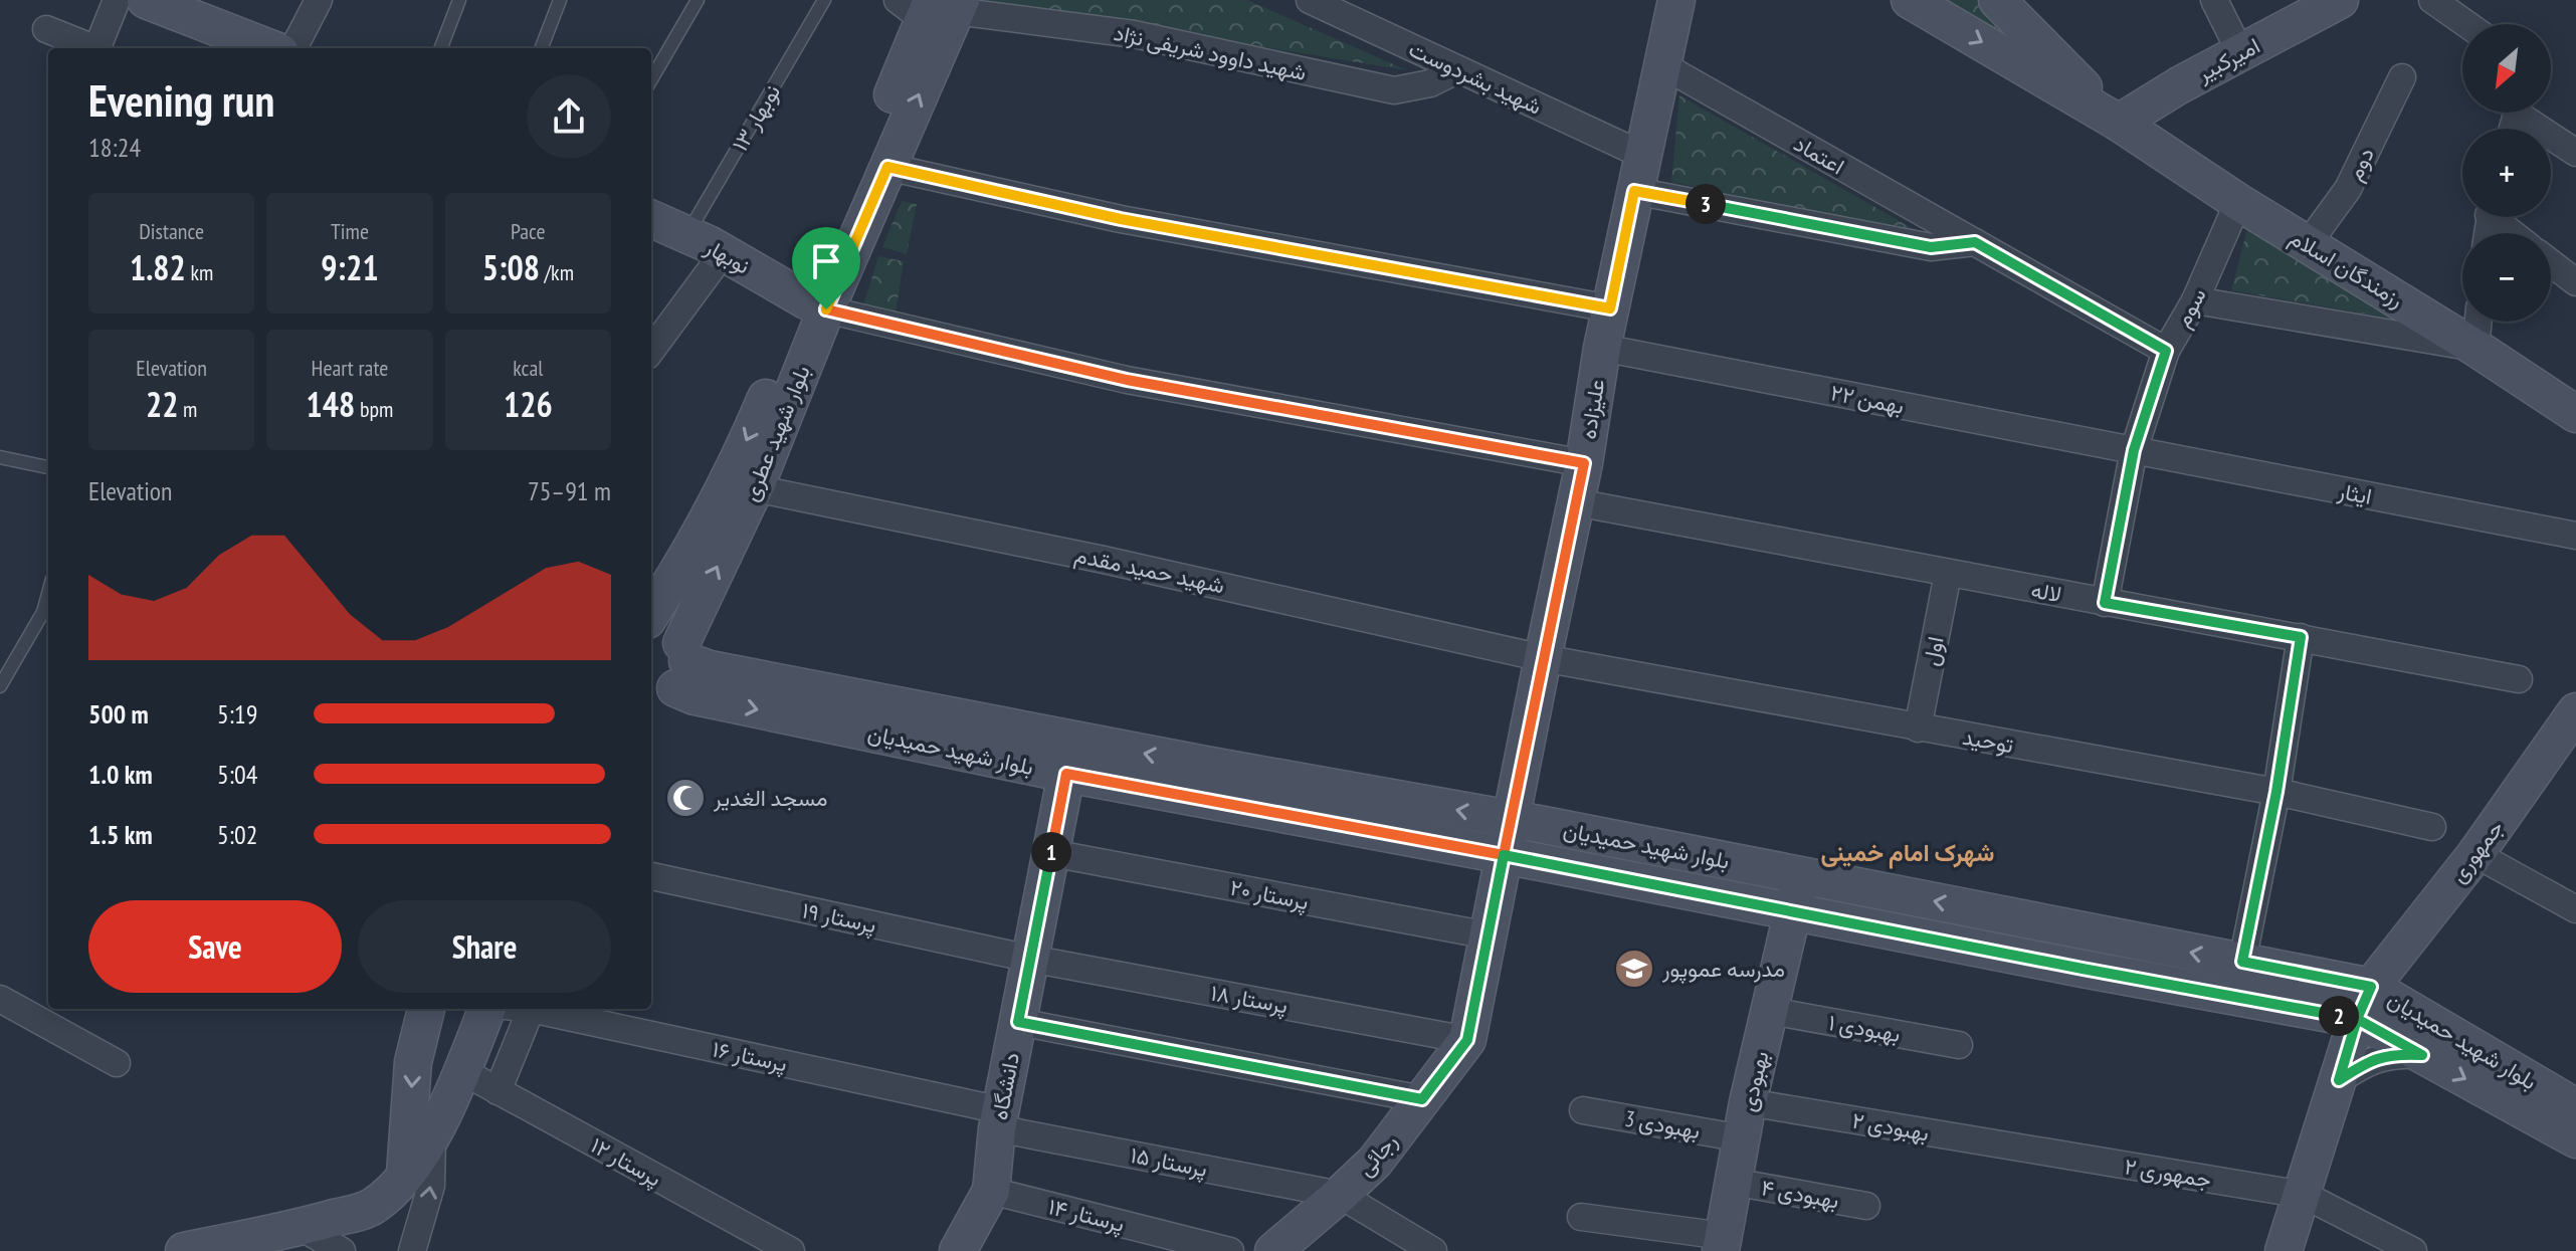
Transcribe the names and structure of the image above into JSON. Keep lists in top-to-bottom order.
{
  "streets": {
    "street": [
      "شهید داوود شریفی نژاد",
      "امیرکبیر",
      "شهید بشردوست",
      "اعتماد",
      "دوم",
      "نوبهار",
      "رزمندگان اسلام",
      "سوم",
      "۲۲ بهمن",
      "علیزاده",
      "بلوار شهید عطری",
      "ایثار",
      "شهید حمید مقدم",
      "لاله",
      "اول",
      "توحید",
      "بلوار شهید حمیدیان",
      "جمهوری",
      "پرستار ۲۰",
      "پرستار ۱۹",
      "پرستار ۱۸",
      "بهبودی ۱",
      "پرستار ۱۶",
      "بهبودی",
      "دانشگاه",
      "بهبودی 3",
      "بهبودی ۲",
      "رجائی",
      "پرستار ۱۲",
      "پرستار ۱۵",
      "جمهوری ۲",
      "بهبودی ۴",
      "پرستار ۱۴"
    ],
    "lane": ["نوبهار ۱۳"]
  },
  "crossings": [
    ["شهید داوود شریفی نژاد", "شهید بشردوست"],
    ["شهید داوود شریفی نژاد", "بلوار شهید عطری"],
    ["امیرکبیر", "رزمندگان اسلام"],
    ["شهید بشردوست", "علیزاده"],
    ["نوبهار ۱۳", "نوبهار"],
    ["اعتماد", "سوم"],
    ["اعتماد", "علیزاده"],
    ["دوم", "رزمندگان اسلام"],
    ["نوبهار", "بلوار شهید عطری"],
    ["رزمندگان اسلام", "سوم"],
    ["سوم", "۲۲ بهمن"],
    ["سوم", "ایثار"],
    ["سوم", "لاله"],
    ["۲۲ بهمن", "علیزاده"],
    ["۲۲ بهمن", "ایثار"],
    ["علیزاده", "شهید حمید مقدم"],
    ["علیزاده", "لاله"],
    ["علیزاده", "توحید"],
    ["علیزاده", "بلوار شهید حمیدیان"],
    ["علیزاده", "رجائی"],
    ["بلوار شهید عطری", "شهید حمید مقدم"],
    ["بلوار شهید عطری", "بلوار شهید حمیدیان"],
    ["شهید حمید مقدم", "توحید"],
    ["لاله", "اول"],
    ["اول", "توحید"],
    ["بلوار شهید حمیدیان", "جمهوری"],
    ["بلوار شهید حمیدیان", "بهبودی"],
    ["بلوار شهید حمیدیان", "دانشگاه"],
    ["بلوار شهید حمیدیان", "رجائی"],
    ["پرستار ۲۰", "دانشگاه"],
    ["پرستار ۲۰", "رجائی"],
    ["پرستار ۱۹", "پرستار ۱۸"],
    ["پرستار ۱۹", "دانشگاه"],
    ["پرستار ۱۸", "دانشگاه"],
    ["پرستار ۱۸", "رجائی"],
    ["بهبودی ۱", "بهبودی"],
    ["پرستار ۱۶", "دانشگاه"],
    ["پرستار ۱۶", "پرستار ۱۵"],
    ["بهبودی", "بهبودی 3"],
    ["بهبودی", "بهبودی ۲"],
    ["بهبودی", "بهبودی ۴"],
    ["دانشگاه", "پرستار ۱۵"],
    ["دانشگاه", "پرستار ۱۴"],
    ["بهبودی ۲", "جمهوری ۲"],
    ["رجائی", "پرستار ۱۵"]
  ],
  "districts": ["شهرک امام خمینی"],
  "places": {
    "mosque": ["مسجد الغدیر"],
    "school or university": ["مدرسه عموپور"]
  },
  "north": "bottom left",
  "page": {
    "map_buttons": ["+", "−"],
    "heading": ["Evening run", "18:24"],
    "pins": ["3", "1", "2"],
    "stats": [
      ["Distance", "1.82 km"],
      ["Time", "9:21"],
      ["Pace", "5:08 /km"],
      ["Elevation", "22 m"],
      ["Heart rate", "148 bpm"],
      ["kcal", "126"]
    ],
    "chart": ["Elevation", "75–91 m"],
    "list": [
      {
        "name": "500 m",
        "note": "5:19"
      },
      {
        "name": "1.0 km",
        "note": "5:04"
      },
      {
        "name": "1.5 km",
        "note": "5:02"
      }
    ],
    "buttons": ["Save", "Share"]
  }
}
